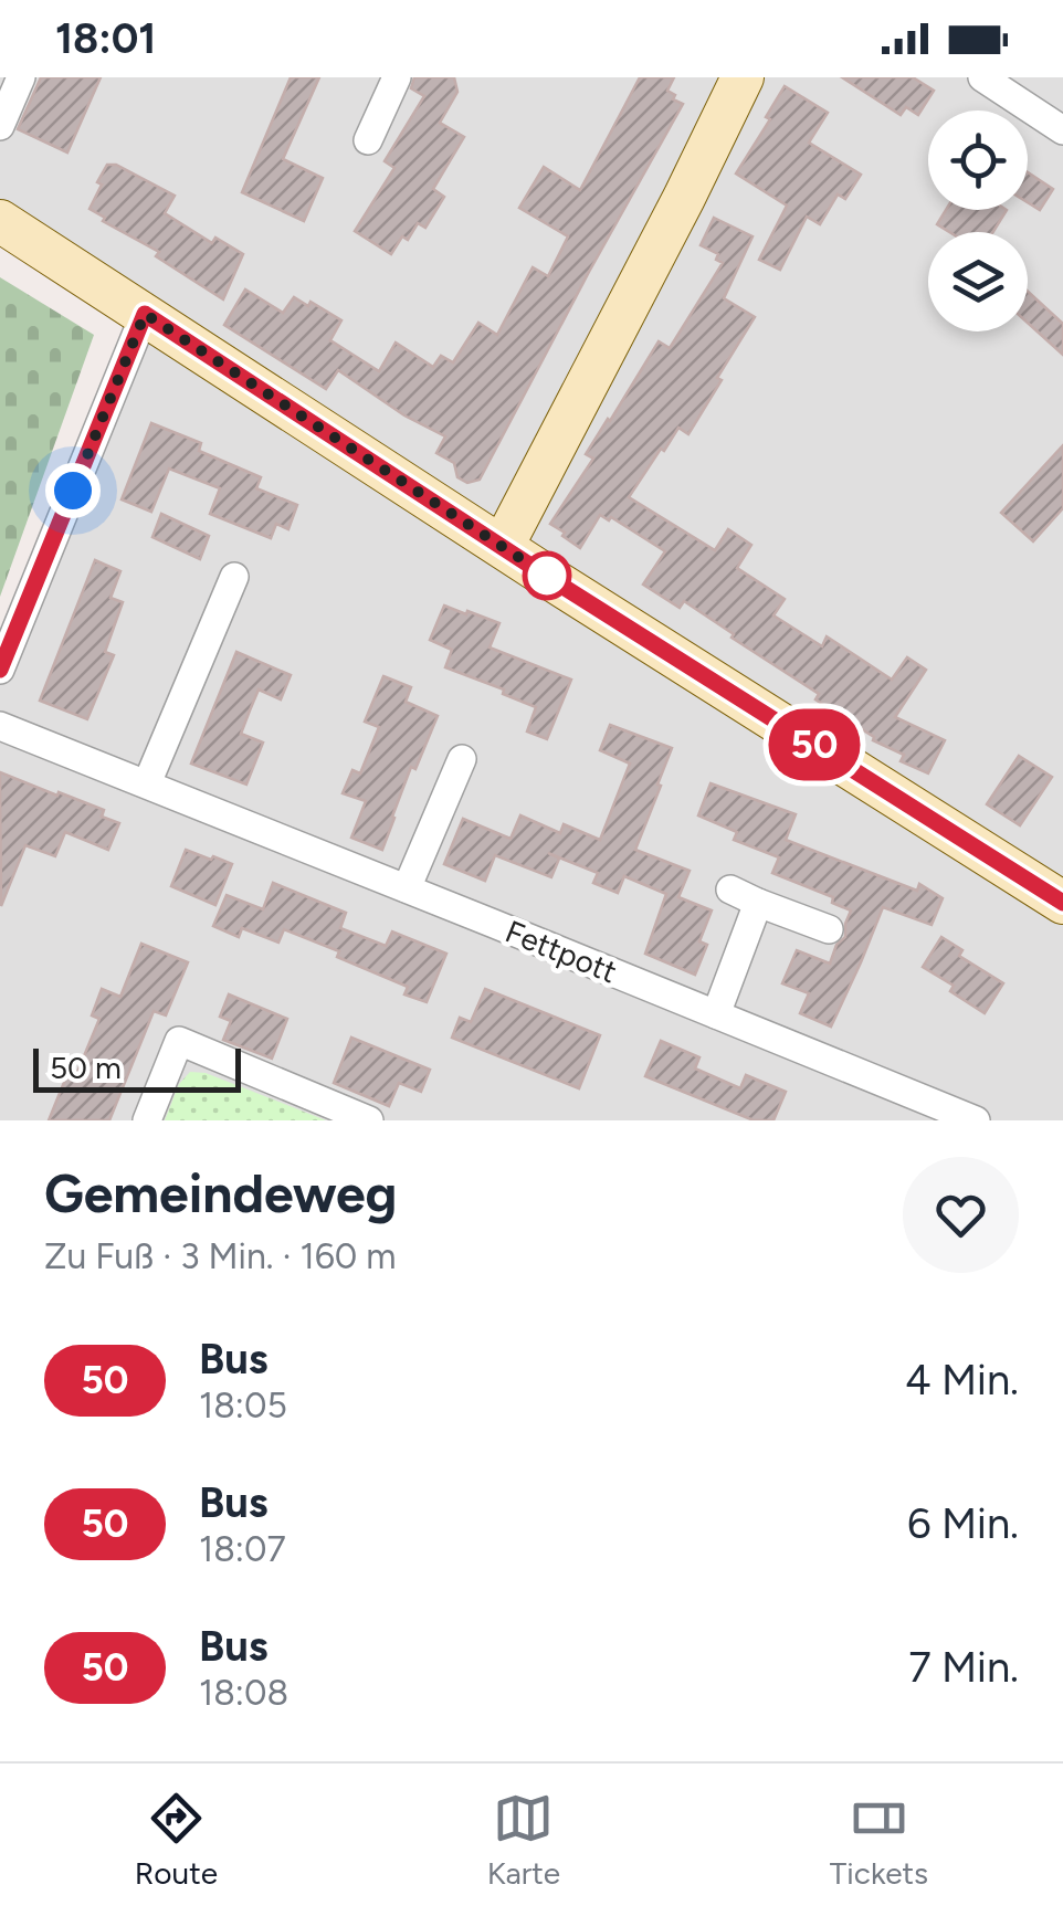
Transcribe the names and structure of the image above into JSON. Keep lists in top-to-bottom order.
{
  "streets": {
    "street": ["Fettpott"]
  },
  "lines": ["bus line 50"],
  "scale_bar": "50 m",
  "page": {
    "status": "18:01",
    "on_map": "50",
    "scale": "50 m",
    "heading": ["Gemeindeweg", "Zu Fuß · 3 Min. · 160 m"],
    "list": [
      {
        "mark": "50",
        "name": "Bus",
        "note": "18:05",
        "value": "4 Min."
      },
      {
        "mark": "50",
        "name": "Bus",
        "note": "18:07",
        "value": "6 Min."
      },
      {
        "mark": "50",
        "name": "Bus",
        "note": "18:08",
        "value": "7 Min."
      }
    ],
    "tabs": ["Route", "Karte", "Tickets"]
  }
}
